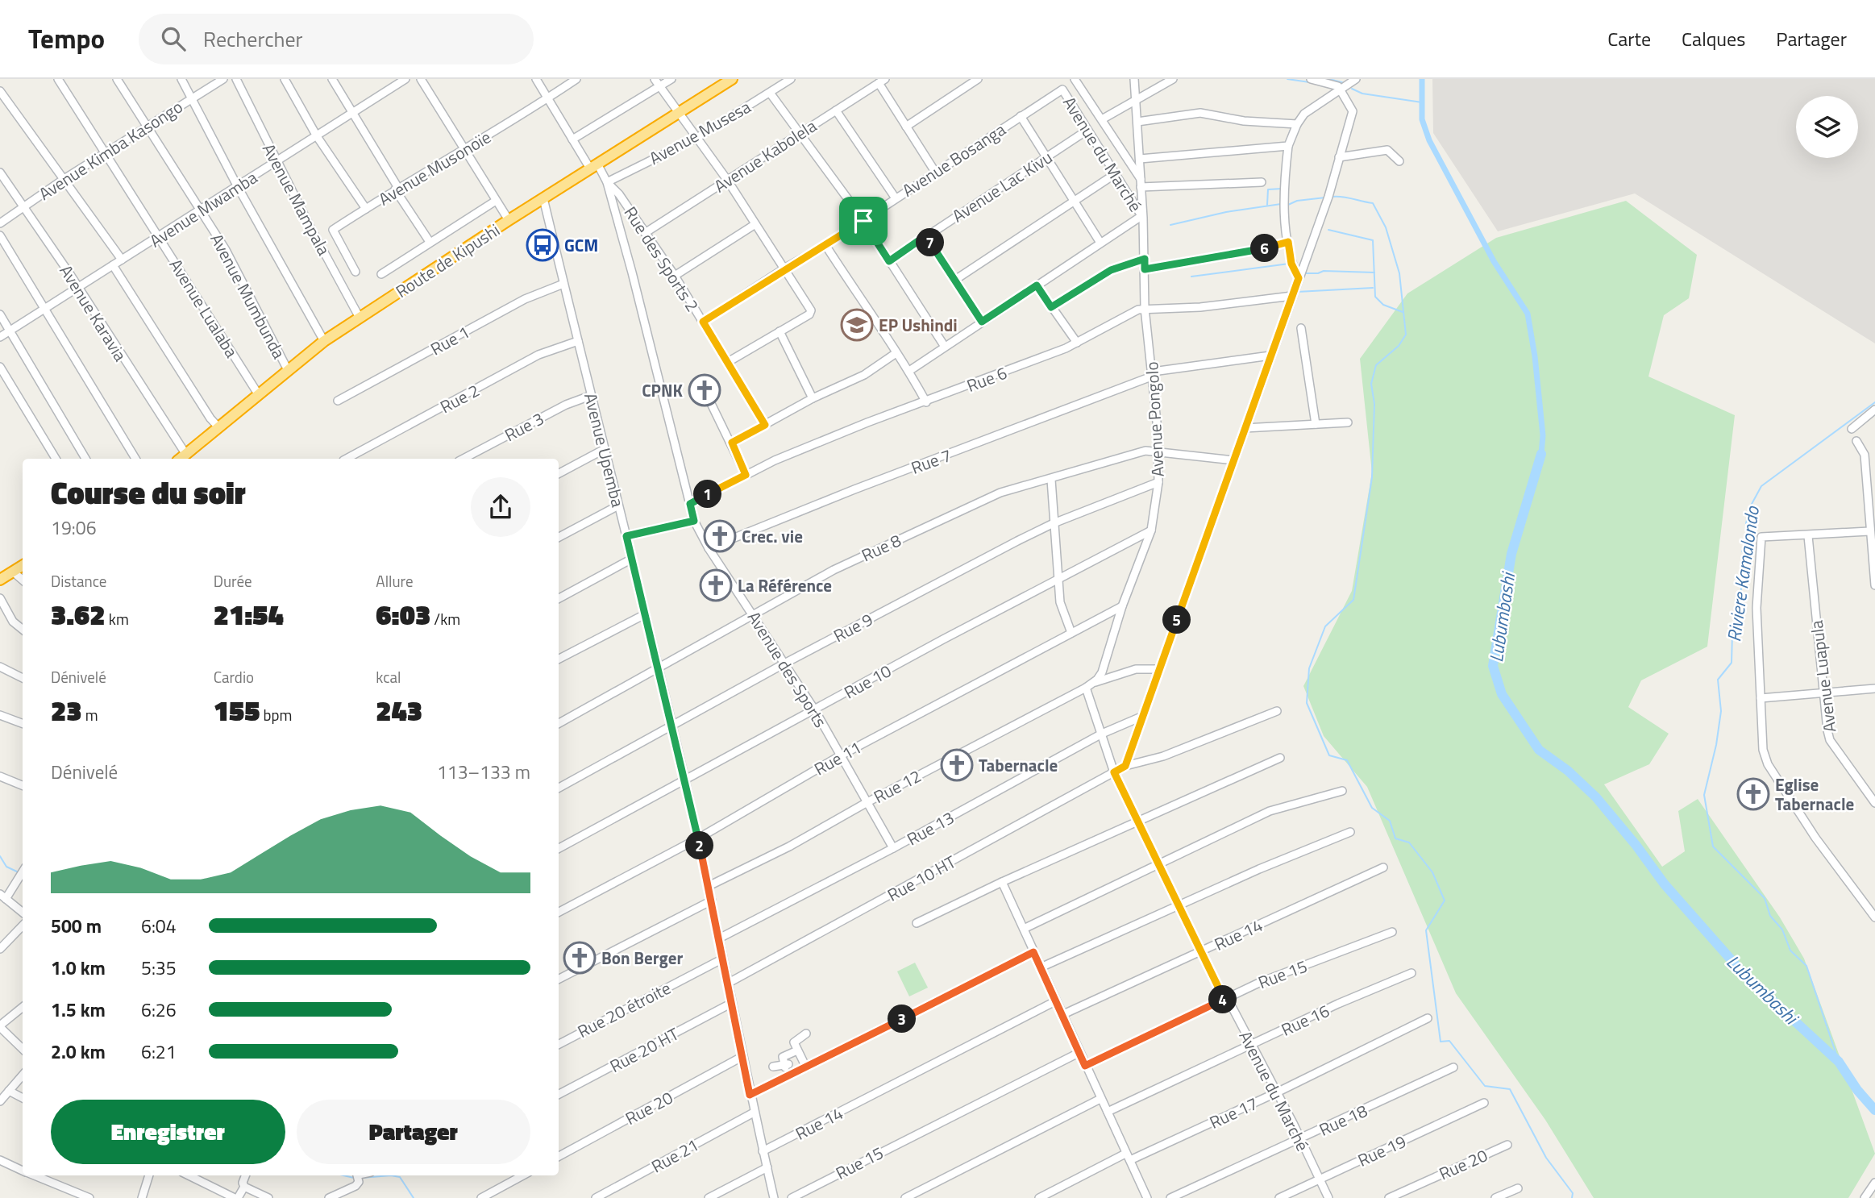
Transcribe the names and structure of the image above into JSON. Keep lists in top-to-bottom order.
{
  "streets": {
    "highway": ["Route de Kipushi"],
    "street": [
      "Avenue Musesa",
      "Avenue Kimba Kasongo",
      "Avenue du Marché",
      "Avenue Kabolela",
      "Avenue Bosanga",
      "Avenue Musonoïe",
      "Avenue Lac Kivu",
      "Avenue Mampala",
      "Avenue Mwamba",
      "Rue des Sports 2",
      "Avenue Mumbunda",
      "Avenue Lualaba",
      "Avenue Karavia",
      "Rue 1",
      "Rue 6",
      "Rue 2",
      "Avenue Pongolo",
      "Rue 3",
      "Avenue Upemba",
      "Rue 7",
      "Rue 8",
      "Rue 9",
      "Avenue des Sports",
      "Avenue Luapula",
      "Rue 10",
      "Rue 11",
      "Rue 12",
      "Rue 13",
      "Rue 10 HT",
      "Rue 14",
      "Rue 15",
      "Rue 20 étroite",
      "Rue 16",
      "Rue 20 HT",
      "Rue 20",
      "Rue 17",
      "Rue 18",
      "Rue 19",
      "Rue 21"
    ]
  },
  "crossings": [
    ["Avenue Musesa", "Rue des Sports 2"],
    ["Avenue Musesa", "Avenue des Sports"],
    ["Avenue Kimba Kasongo", "Avenue Mumbunda"],
    ["Avenue Kimba Kasongo", "Avenue Lualaba"],
    ["Avenue Kimba Kasongo", "Avenue Karavia"],
    ["Avenue du Marché", "Avenue Bosanga"],
    ["Avenue du Marché", "Avenue Lac Kivu"],
    ["Avenue du Marché", "Avenue Pongolo"],
    ["Avenue du Marché", "Rue 10 HT"],
    ["Avenue du Marché", "Rue 14"],
    ["Avenue du Marché", "Rue 15"],
    ["Avenue du Marché", "Rue 16"],
    ["Avenue du Marché", "Rue 17"],
    ["Avenue du Marché", "Rue 18"],
    ["Avenue du Marché", "Rue 19"],
    ["Avenue Kabolela", "Rue des Sports 2"],
    ["Avenue Bosanga", "Rue des Sports 2"],
    ["Avenue Musonoïe", "Avenue des Sports"],
    ["Avenue Mampala", "Avenue Mwamba"],
    ["Avenue Mampala", "Route de Kipushi"],
    ["Avenue Mwamba", "Avenue Mumbunda"],
    ["Avenue Mwamba", "Avenue Lualaba"],
    ["Avenue Mwamba", "Avenue Karavia"],
    ["Rue des Sports 2", "Avenue des Sports"],
    ["Route de Kipushi", "Avenue Mumbunda"],
    ["Route de Kipushi", "Avenue Lualaba"],
    ["Route de Kipushi", "Avenue Karavia"],
    ["Route de Kipushi", "Avenue Upemba"],
    ["Route de Kipushi", "Avenue des Sports"],
    ["Rue 1", "Avenue Upemba"],
    ["Rue 6", "Avenue Pongolo"],
    ["Rue 6", "Avenue des Sports"],
    ["Rue 2", "Avenue Upemba"],
    ["Avenue Pongolo", "Rue 7"],
    ["Avenue Pongolo", "Rue 8"],
    ["Avenue Pongolo", "Rue 9"],
    ["Avenue Pongolo", "Rue 10"],
    ["Avenue Pongolo", "Rue 11"],
    ["Rue 3", "Avenue Upemba"],
    ["Avenue Upemba", "Rue 8"],
    ["Avenue Upemba", "Rue 9"],
    ["Avenue Upemba", "Rue 10"],
    ["Avenue Upemba", "Rue 11"],
    ["Avenue Upemba", "Rue 12"],
    ["Avenue Upemba", "Rue 13"],
    ["Avenue Upemba", "Rue 10 HT"],
    ["Avenue Upemba", "Rue 14"],
    ["Avenue Upemba", "Rue 20 étroite"],
    ["Avenue Upemba", "Rue 20 HT"],
    ["Avenue Upemba", "Rue 20"],
    ["Avenue Upemba", "Rue 21"],
    ["Rue 7", "Avenue des Sports"],
    ["Rue 8", "Avenue des Sports"],
    ["Rue 9", "Avenue des Sports"],
    ["Avenue des Sports", "Rue 10"],
    ["Avenue des Sports", "Rue 11"],
    ["Avenue des Sports", "Rue 12"],
    ["Avenue des Sports", "Rue 13"]
  ],
  "water": ["Riviere Kamalondo", "Lubumbashi"],
  "places": {
    "bus stop": ["GCM"],
    "school or university": ["EP Ushindi"],
    "church": [
      "CPNK",
      "Crec. vie",
      "La Référence",
      "Tabernacle",
      "Eglise Tabernacle",
      "Bon Berger"
    ]
  },
  "page": {
    "header": "Tempo",
    "search": "Rechercher",
    "nav": ["Carte", "Calques", "Partager"],
    "pins": [
      "7",
      "6",
      "1",
      "5",
      "2",
      "4",
      "3"
    ],
    "heading": ["Course du soir", "19:06"],
    "stats": [
      ["Distance", "3.62 km"],
      ["Durée", "21:54"],
      ["Allure", "6:03 /km"],
      ["Dénivelé", "23 m"],
      ["Cardio", "155 bpm"],
      ["kcal", "243"]
    ],
    "chart": ["Dénivelé", "113–133 m"],
    "list": [
      {
        "name": "500 m",
        "note": "6:04"
      },
      {
        "name": "1.0 km",
        "note": "5:35"
      },
      {
        "name": "1.5 km",
        "note": "6:26"
      },
      {
        "name": "2.0 km",
        "note": "6:21"
      }
    ],
    "buttons": ["Enregistrer", "Partager"]
  }
}
